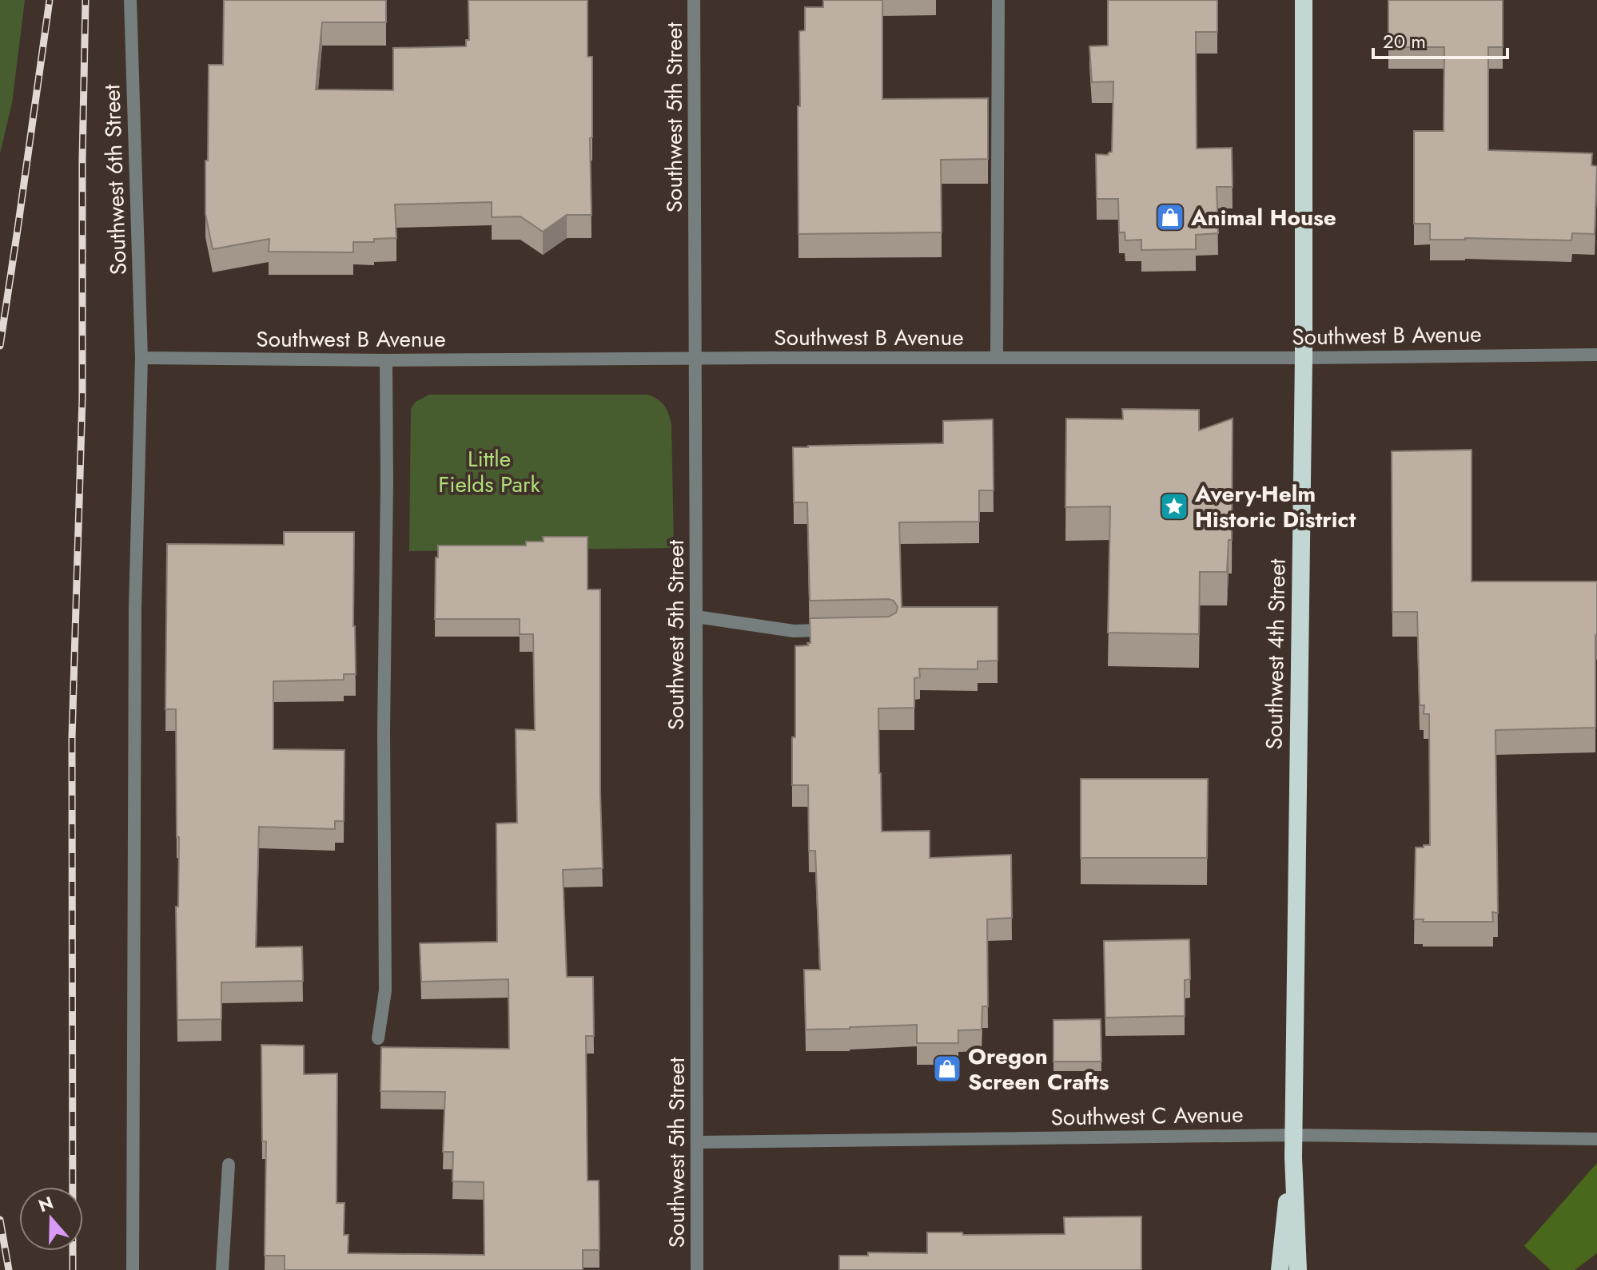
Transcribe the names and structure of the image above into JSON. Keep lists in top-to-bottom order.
{
  "streets": {
    "highway": ["Southwest 4th Street"],
    "street": [
      "Southwest 5th Street",
      "Southwest 6th Street",
      "Southwest B Avenue",
      "Southwest C Avenue"
    ]
  },
  "crossings": [
    ["Southwest 5th Street", "Southwest B Avenue"],
    ["Southwest 5th Street", "Southwest C Avenue"],
    ["Southwest 6th Street", "Southwest B Avenue"],
    ["Southwest B Avenue", "Southwest 4th Street"],
    ["Southwest 4th Street", "Southwest C Avenue"]
  ],
  "parks": ["Little Fields Park"],
  "places": {
    "shop": ["Animal House", "Oregon Screen Crafts"],
    "place": ["Avery-Helm Historic District"]
  },
  "scale_bar": "20 m",
  "north": "top"
}
